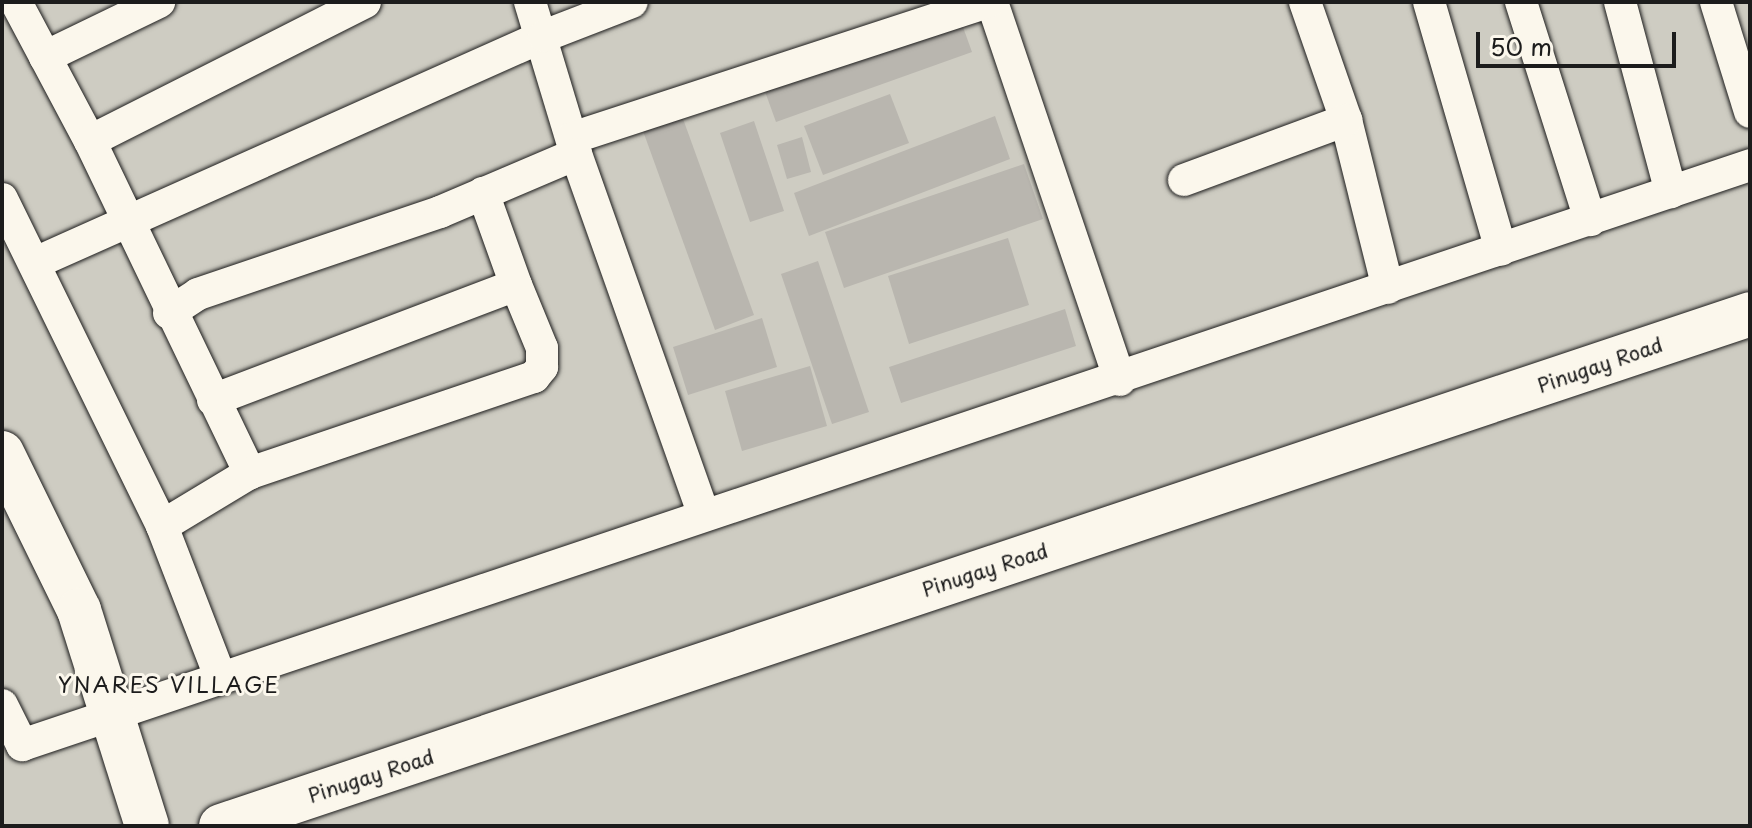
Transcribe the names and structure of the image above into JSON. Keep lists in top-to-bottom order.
{
  "streets": {
    "street": ["Pinugay Road"]
  },
  "districts": ["YNARES VILLAGE"],
  "scale_bar": "50 m"
}
